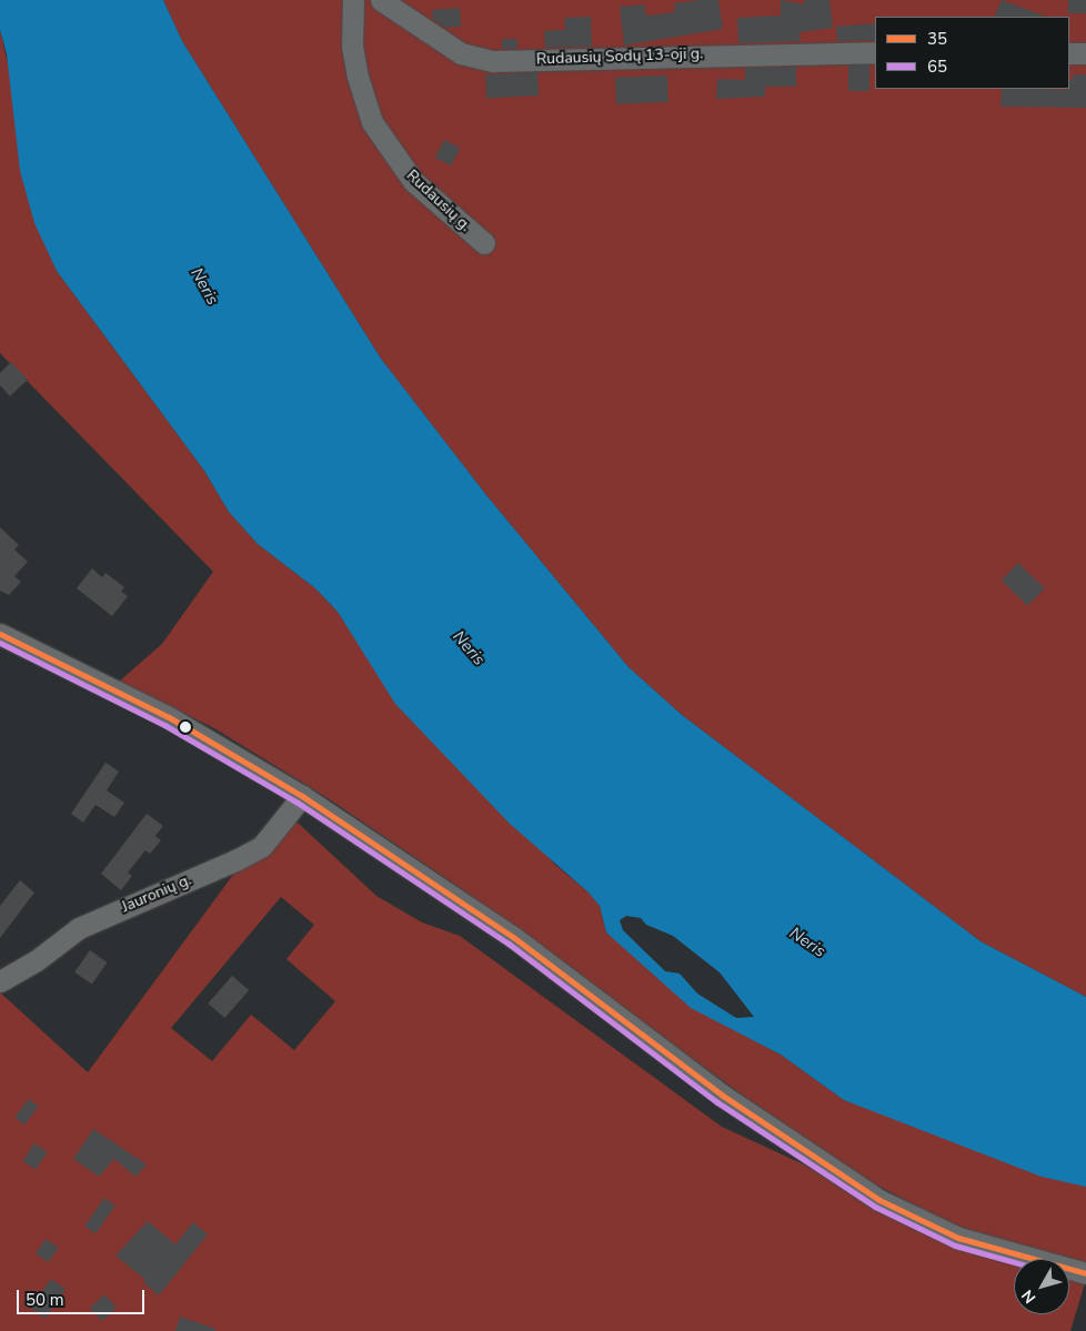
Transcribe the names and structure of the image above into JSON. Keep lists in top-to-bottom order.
{
  "streets": {
    "street": ["Rudausių Sodų 13-oji g.", "Rudausių g.", "Jauronių g."]
  },
  "water": ["Neris"],
  "lines": ["transit line 35", "transit line 65"],
  "legend": ["35", "65"],
  "scale_bar": "50 m",
  "north": "bottom left"
}
